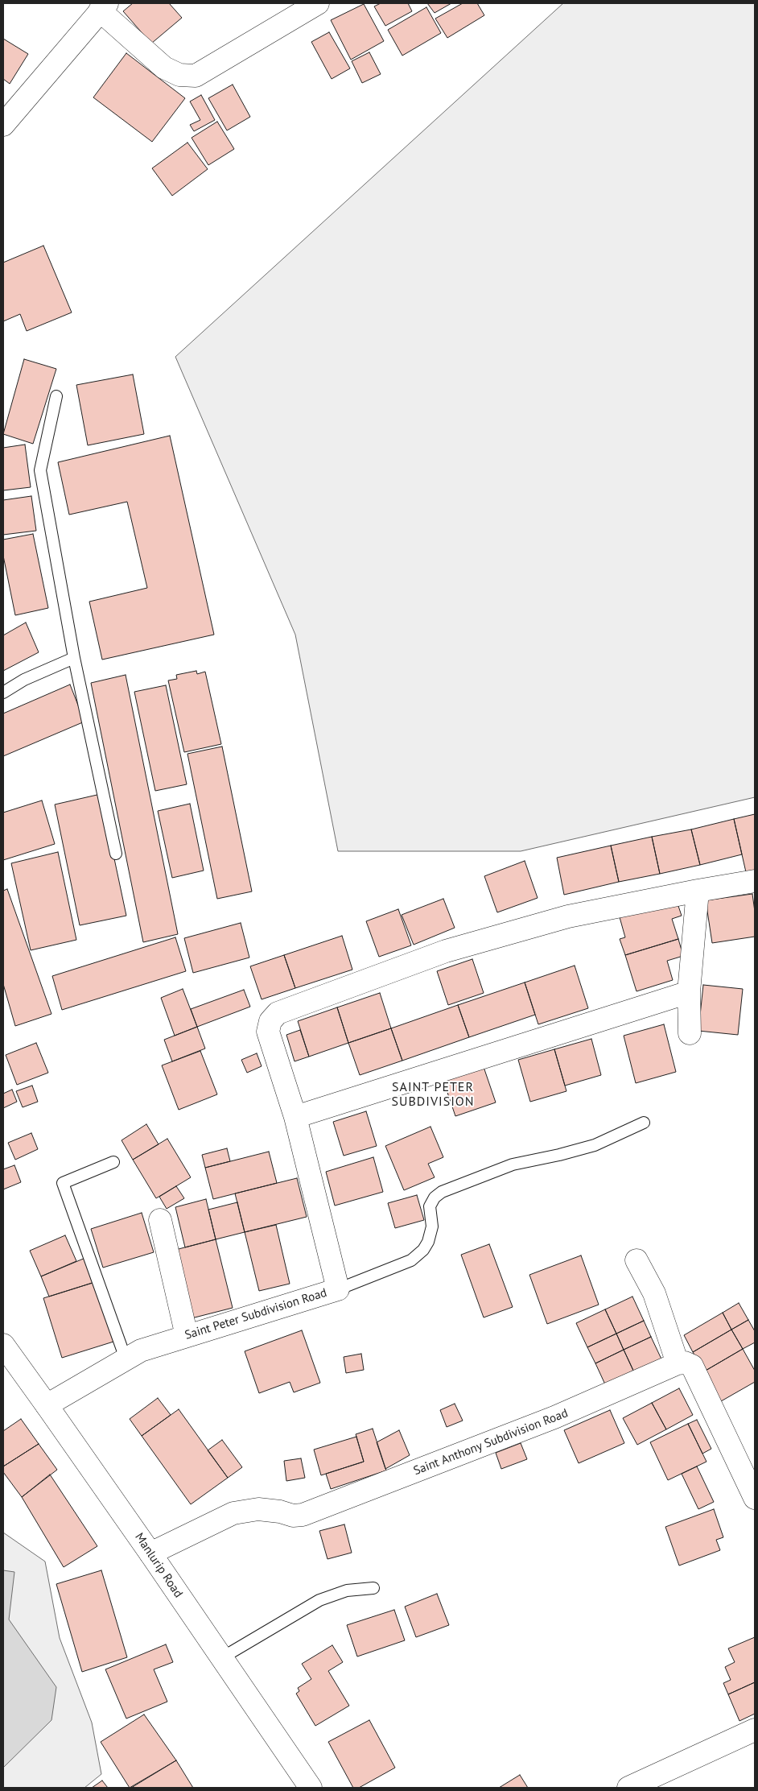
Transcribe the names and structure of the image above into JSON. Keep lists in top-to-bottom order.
{
  "streets": {
    "street": ["Saint Peter Subdivision Road", "Saint Anthony Subdivision Road", "Manlurip Road"]
  },
  "crossings": [
    ["Saint Peter Subdivision Road", "Manlurip Road"],
    ["Saint Anthony Subdivision Road", "Manlurip Road"]
  ],
  "districts": ["SAINT PETER SUBDIVISION"]
}
